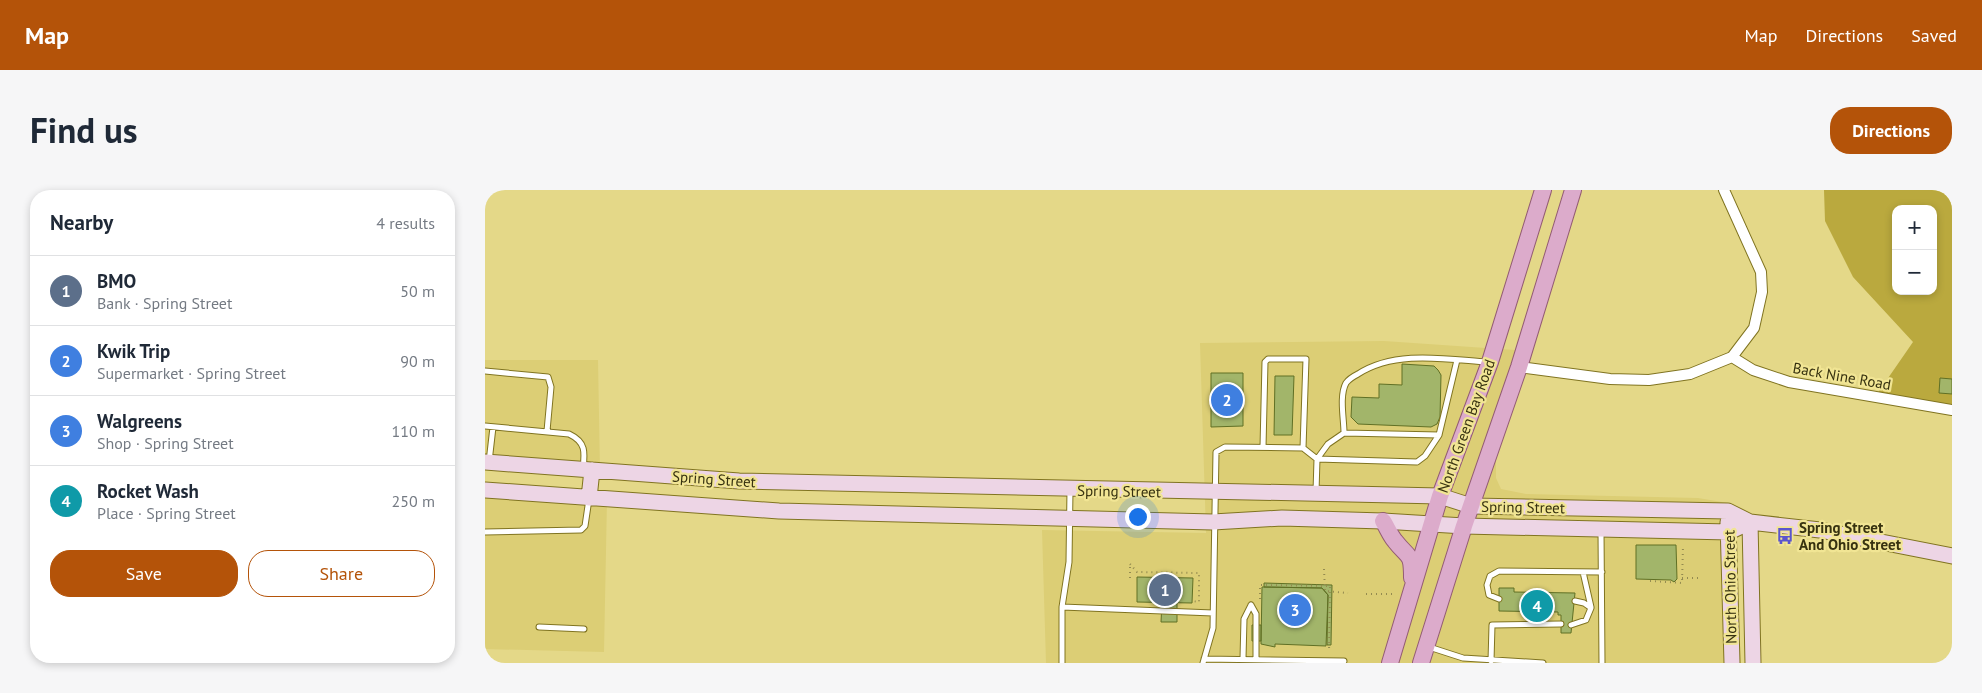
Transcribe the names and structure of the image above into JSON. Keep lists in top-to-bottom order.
{
  "streets": {
    "main road": ["North Green Bay Road", "Spring Street", "North Ohio Street"],
    "street": ["Back Nine Road"]
  },
  "crossings": [
    ["North Green Bay Road", "Spring Street"],
    ["Spring Street", "North Ohio Street"]
  ],
  "places": {
    "bus stop": ["Spring Street And Ohio Street"]
  },
  "page": {
    "header": "Map",
    "nav": ["Map", "Directions", "Saved"],
    "title": "Find us",
    "buttons": [
      "Directions",
      ["Save", "Share"]
    ],
    "heading": ["Nearby", "4 results"],
    "map_buttons": ["+", "−"],
    "list": [
      {
        "mark": "1",
        "name": "BMO",
        "note": "Bank · Spring Street",
        "value": "50 m"
      },
      {
        "mark": "2",
        "name": "Kwik Trip",
        "note": "Supermarket · Spring Street",
        "value": "90 m"
      },
      {
        "mark": "3",
        "name": "Walgreens",
        "note": "Shop · Spring Street",
        "value": "110 m"
      },
      {
        "mark": "4",
        "name": "Rocket Wash",
        "note": "Place · Spring Street",
        "value": "250 m"
      }
    ],
    "pins": [
      "2",
      "1",
      "4",
      "3"
    ]
  }
}
